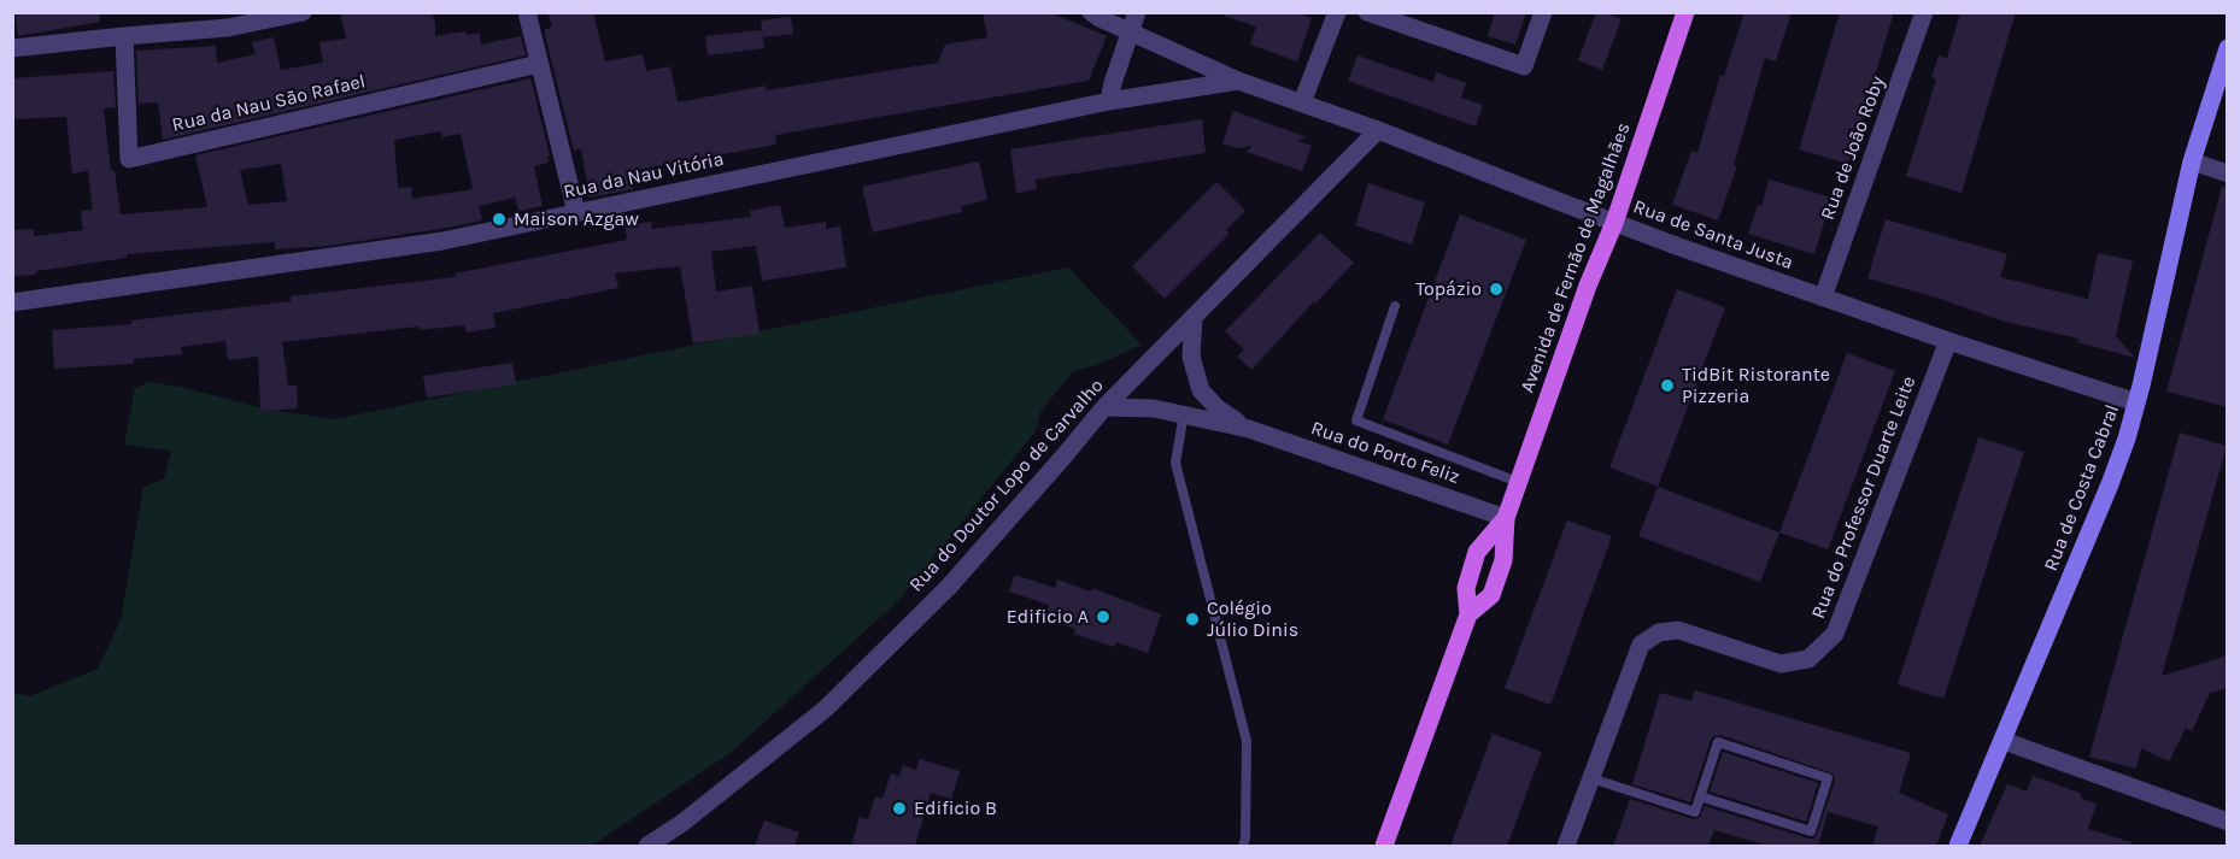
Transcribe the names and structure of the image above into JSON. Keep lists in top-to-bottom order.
{
  "streets": {
    "main road": ["Avenida de Fernão de Magalhães", "Rua de Costa Cabral"],
    "street": [
      "Rua da Nau São Rafael",
      "Rua de João Roby",
      "Rua da Nau Vitória",
      "Rua de Santa Justa",
      "Rua do Porto Feliz",
      "Rua do Doutor Lopo de Carvalho",
      "Rua do Professor Duarte Leite"
    ]
  },
  "crossings": [
    ["Rua de João Roby", "Rua de Santa Justa"],
    ["Rua da Nau Vitória", "Rua de Santa Justa"],
    ["Rua de Santa Justa", "Avenida de Fernão de Magalhães"],
    ["Rua de Santa Justa", "Rua do Doutor Lopo de Carvalho"],
    ["Rua de Santa Justa", "Rua de Costa Cabral"],
    ["Rua de Santa Justa", "Rua do Professor Duarte Leite"],
    ["Avenida de Fernão de Magalhães", "Rua do Porto Feliz"],
    ["Rua do Porto Feliz", "Rua do Doutor Lopo de Carvalho"]
  ],
  "places": [
    "Maison Azgaw",
    "Topázio",
    "TidBit Ristorante Pizzeria",
    "Edificio A",
    "Colégio Júlio Dinis",
    "Edificio B"
  ]
}
